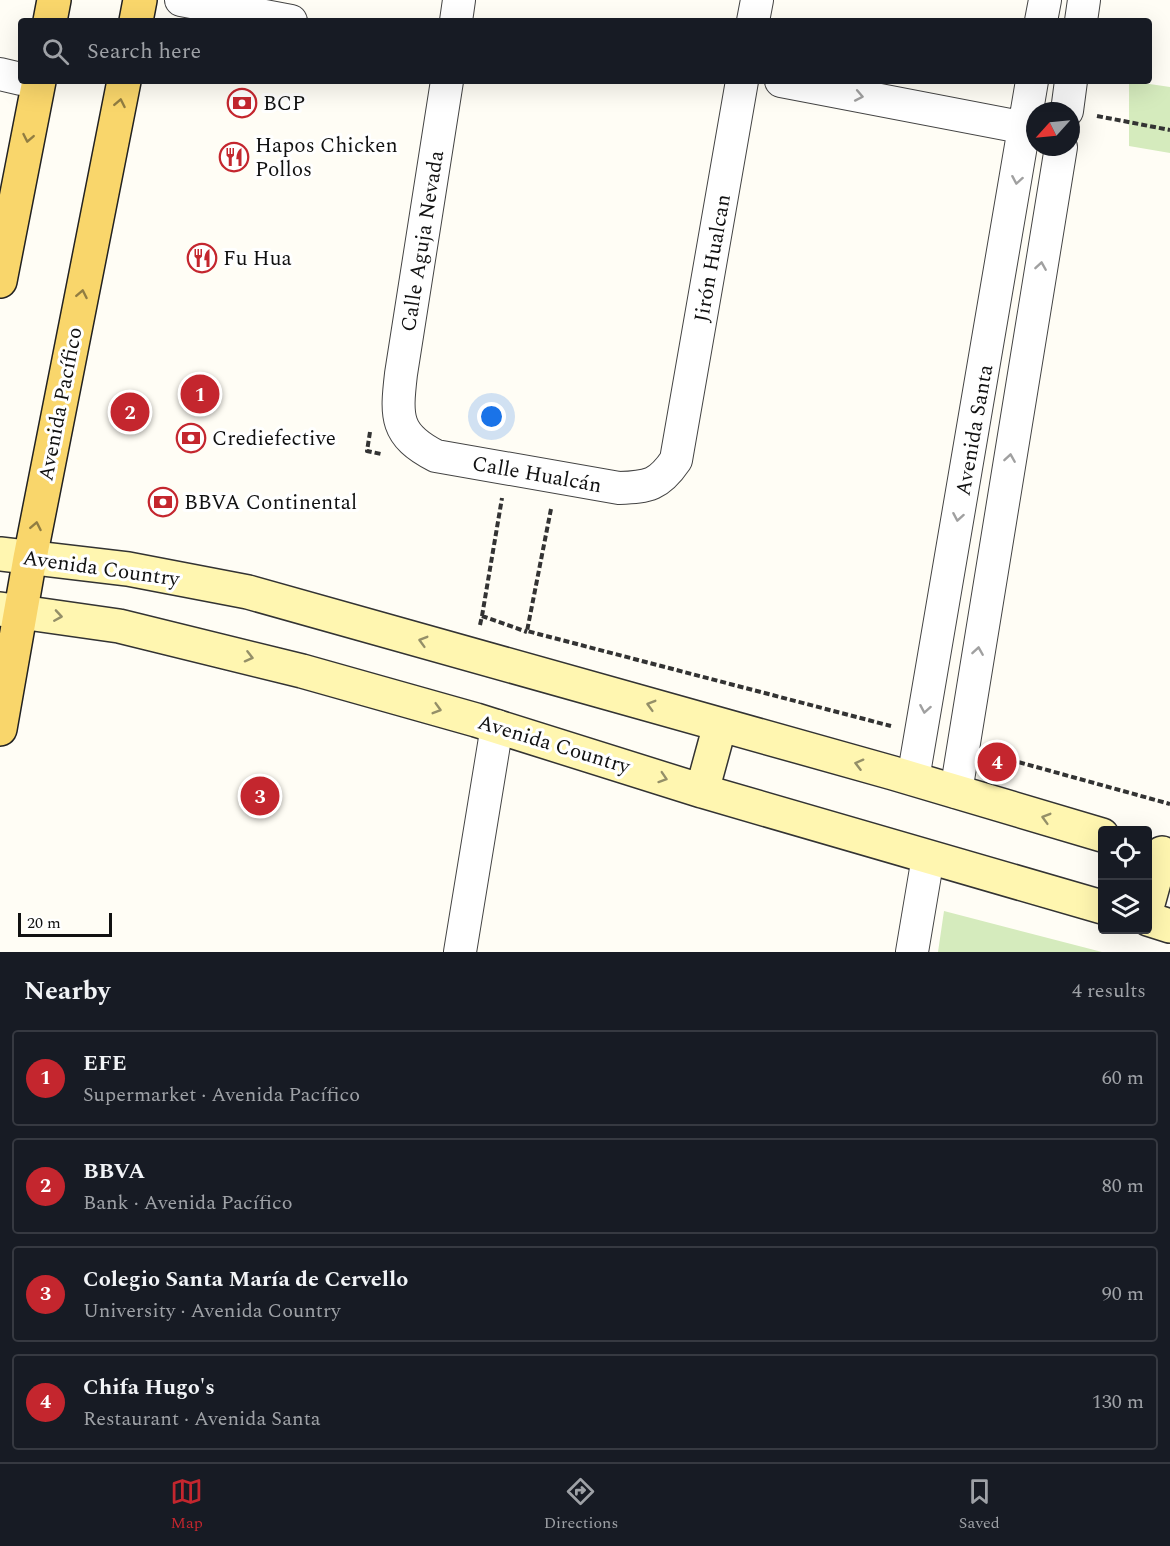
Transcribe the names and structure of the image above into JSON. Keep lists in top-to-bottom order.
{
  "streets": {
    "main road": ["Avenida Pacífico", "Avenida Country"],
    "street": [
      "Calle Aguja Nevada",
      "Jirón Hualcan",
      "Avenida Santa",
      "Calle Hualcán"
    ]
  },
  "crossings": [
    ["Calle Aguja Nevada", "Calle Hualcán"],
    ["Jirón Hualcan", "Calle Hualcán"],
    ["Avenida Pacífico", "Avenida Country"],
    ["Avenida Santa", "Avenida Country"]
  ],
  "places": {
    "bank": ["BCP", "Crediefective", "BBVA Continental"],
    "restaurant": ["Hapos Chicken Pollos", "Fu Hua"]
  },
  "scale_bar": "20 m",
  "north": "bottom left",
  "page": {
    "search": "Search here",
    "pins": [
      "1",
      "2",
      "4",
      "3"
    ],
    "scale": "20 m",
    "heading": ["Nearby", "4 results"],
    "list": [
      {
        "mark": "1",
        "name": "EFE",
        "note": "Supermarket · Avenida Pacífico",
        "value": "60 m"
      },
      {
        "mark": "2",
        "name": "BBVA",
        "note": "Bank · Avenida Pacífico",
        "value": "80 m"
      },
      {
        "mark": "3",
        "name": "Colegio Santa María de Cervello",
        "note": "University · Avenida Country",
        "value": "90 m"
      },
      {
        "mark": "4",
        "name": "Chifa Hugo's",
        "note": "Restaurant · Avenida Santa",
        "value": "130 m"
      }
    ],
    "nav": ["Map", "Directions", "Saved"]
  }
}
